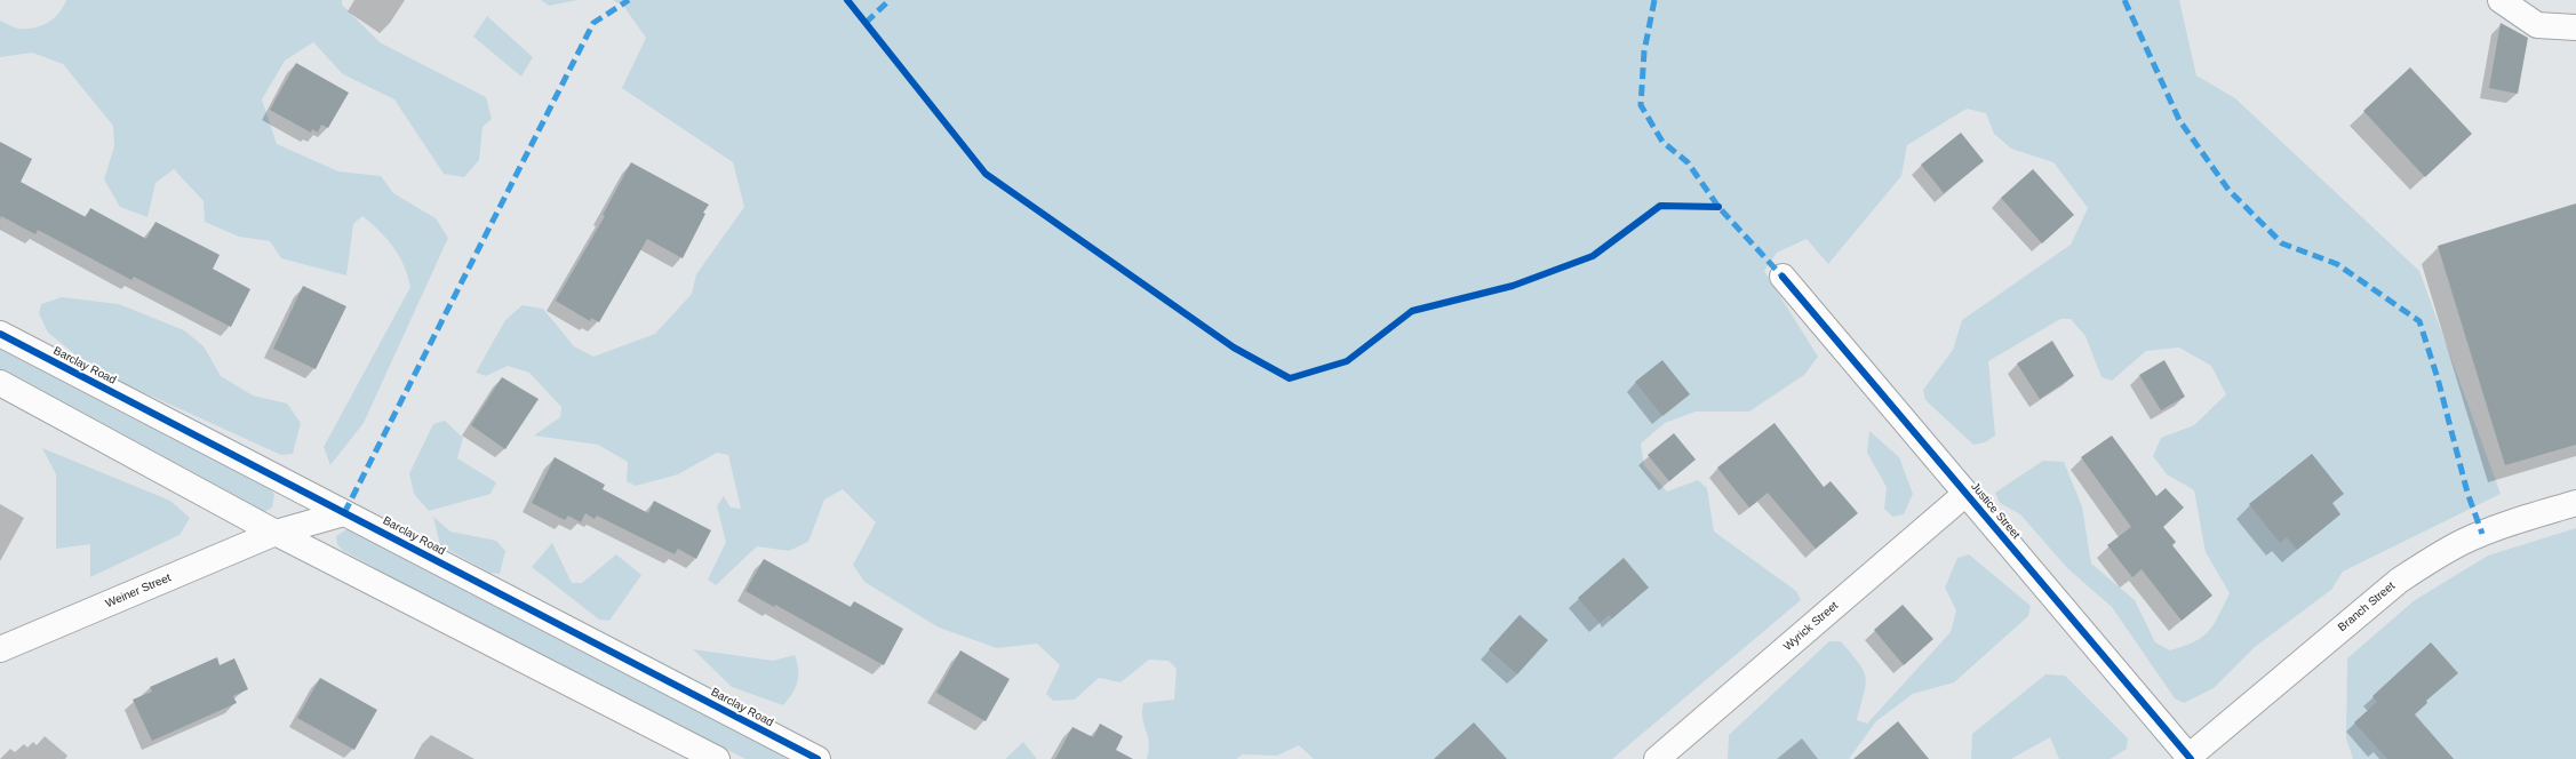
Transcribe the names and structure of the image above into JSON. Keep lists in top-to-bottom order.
{
  "streets": {
    "street": [
      "Barclay Road",
      "Justice Street",
      "Weiner Street",
      "Branch Street",
      "Wyrick Street"
    ]
  },
  "crossings": [
    ["Barclay Road", "Weiner Street"],
    ["Justice Street", "Branch Street"],
    ["Justice Street", "Wyrick Street"]
  ]
}
